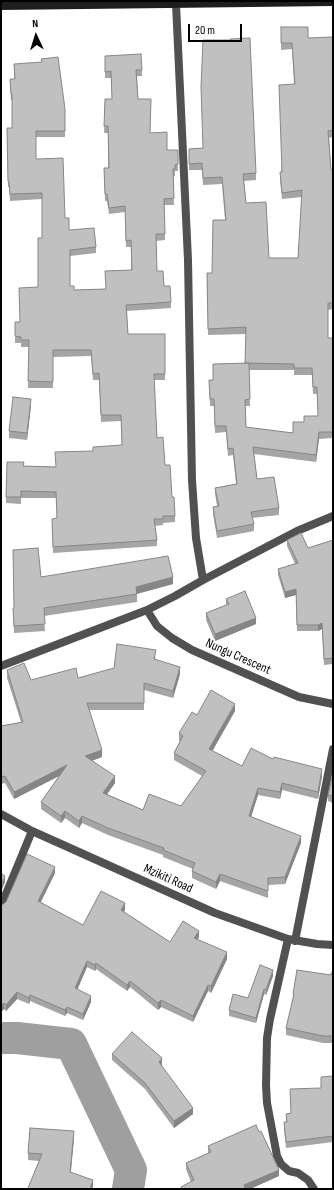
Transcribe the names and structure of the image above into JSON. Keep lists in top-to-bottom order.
{
  "streets": {
    "street": ["Nungu Crescent", "Mzikiti Road"]
  },
  "scale_bar": "20 m",
  "north": "top"
}
